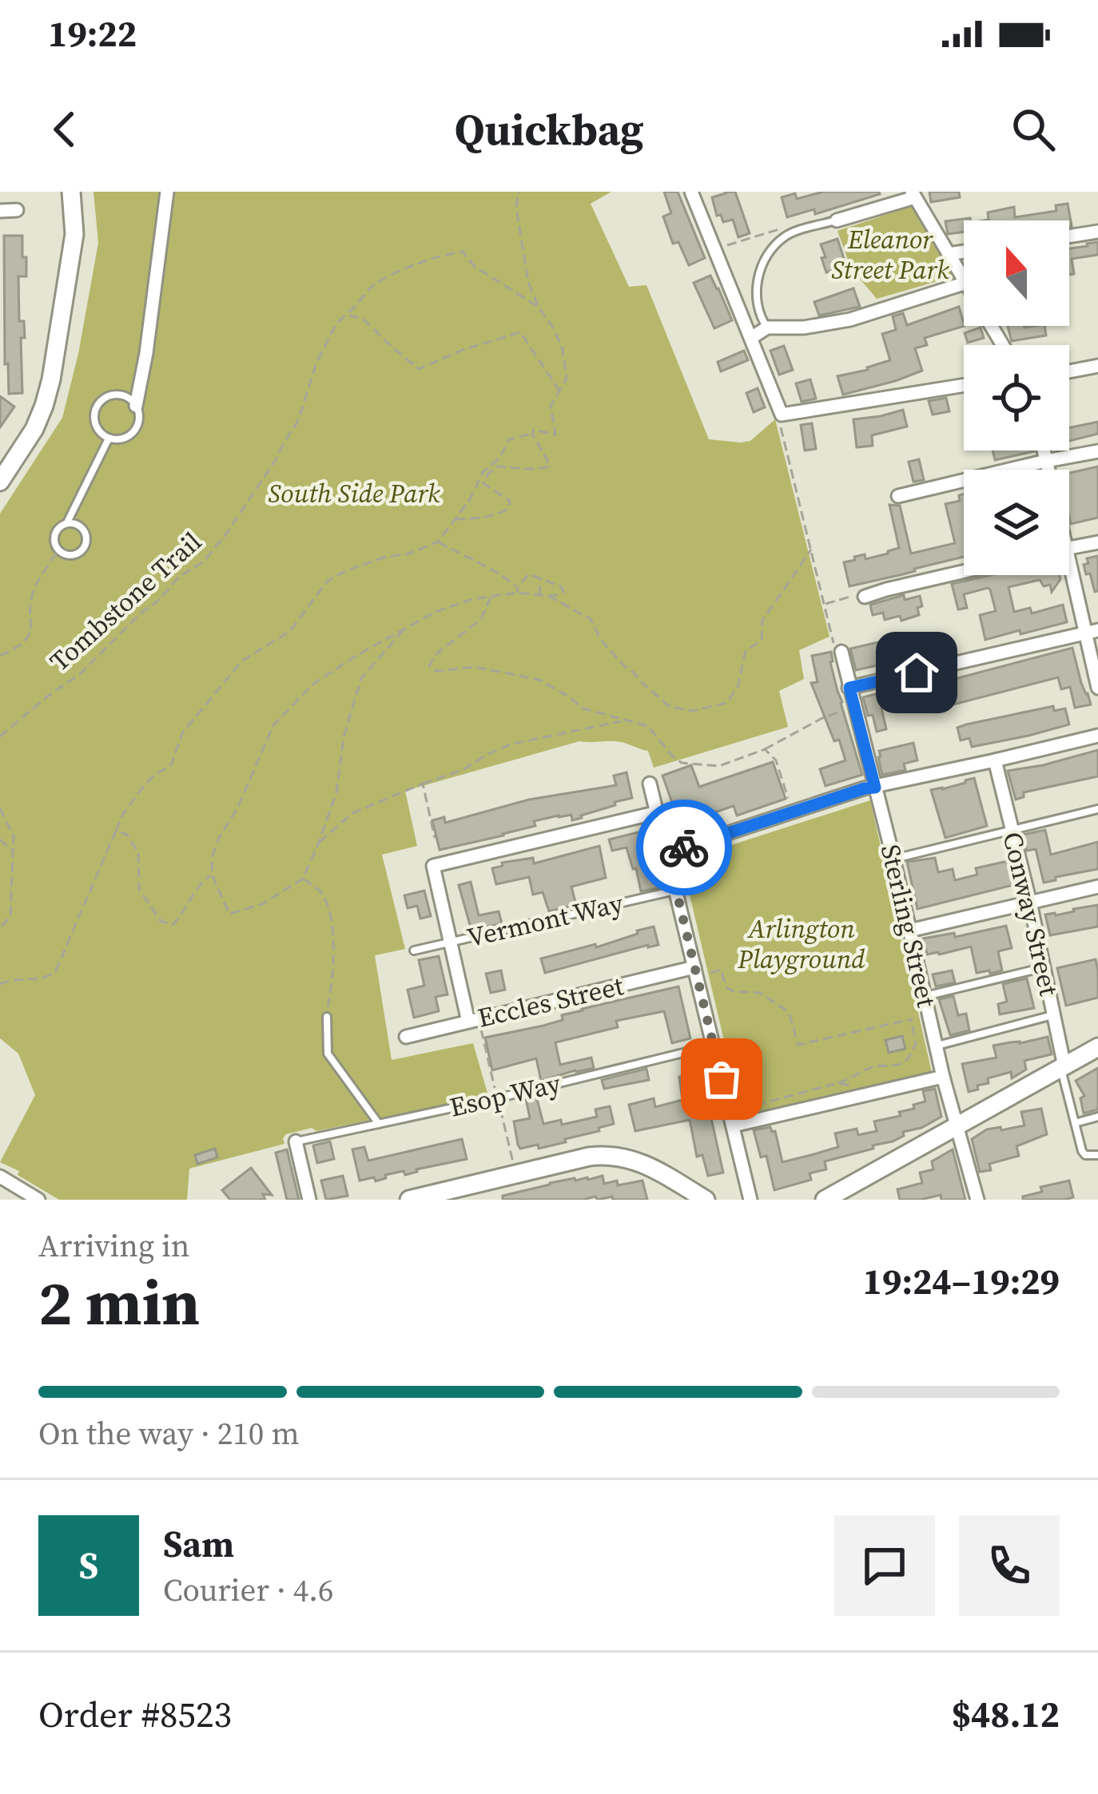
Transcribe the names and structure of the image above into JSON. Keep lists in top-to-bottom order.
{
  "streets": {
    "street": ["Conway Street", "Sterling Street", "Eccles Street"],
    "lane": ["Vermont Way", "Esop Way"],
    "path": ["Tombstone Trail"]
  },
  "parks": ["Eleanor Street Park", "South Side Park", "Arlington Playground"],
  "north": "top",
  "page": {
    "status": "19:22",
    "header": "Quickbag",
    "heading": ["2 min", "Arriving in", "19:24–19:29"],
    "panel": [
      "Sam",
      "Courier · 4.6",
      "Order #8523",
      "$48.12"
    ],
    "bar": "On the way · 210 m",
    "round": "S"
  }
}
